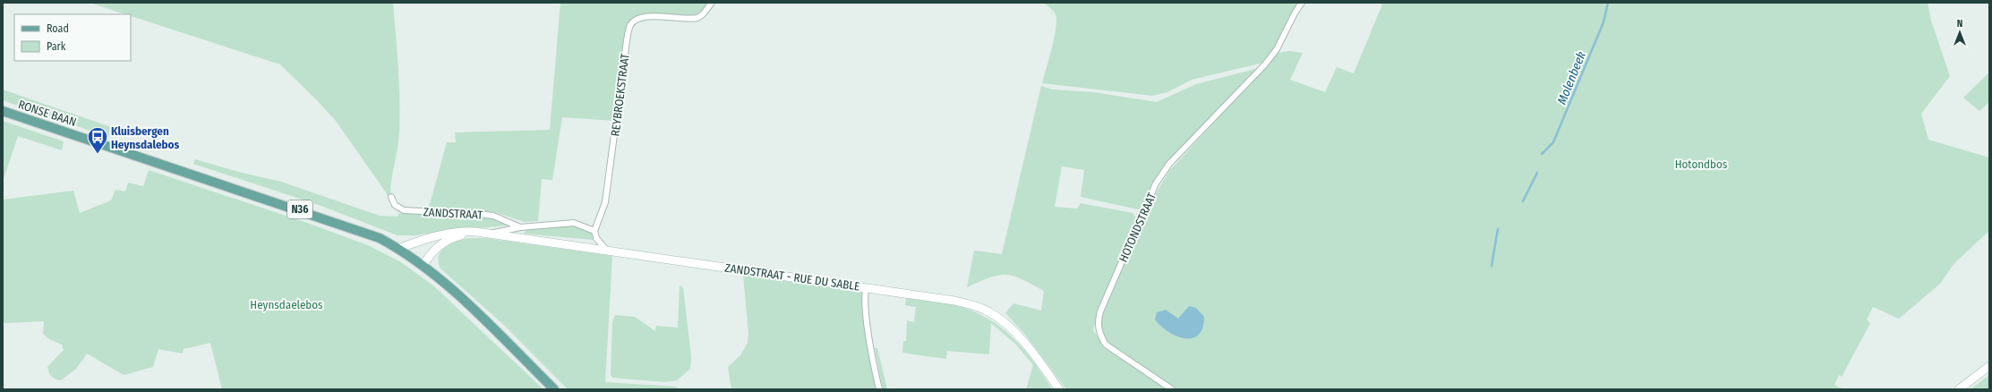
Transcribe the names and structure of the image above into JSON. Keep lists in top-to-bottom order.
{
  "streets": {
    "main road": ["RONSE BAAN", "N36", "ZANDSTRAAT - RUE DU SABLE"],
    "street": ["REYBROEKSTRAAT", "ZANDSTRAAT", "HOTONDSTRAAT"]
  },
  "crossings": [
    ["REYBROEKSTRAAT", "ZANDSTRAAT"],
    ["RONSE BAAN", "N36"],
    ["RONSE BAAN", "ZANDSTRAAT - RUE DU SABLE"],
    ["N36", "ZANDSTRAAT - RUE DU SABLE"],
    ["ZANDSTRAAT", "ZANDSTRAAT - RUE DU SABLE"]
  ],
  "water": ["Molenbeek"],
  "parks": ["Hotondbos", "Heynsdaelebos"],
  "places": {
    "bus stop": ["Kluisbergen Heynsdalebos"]
  },
  "legend": ["Road", "Park"],
  "north": "top"
}
